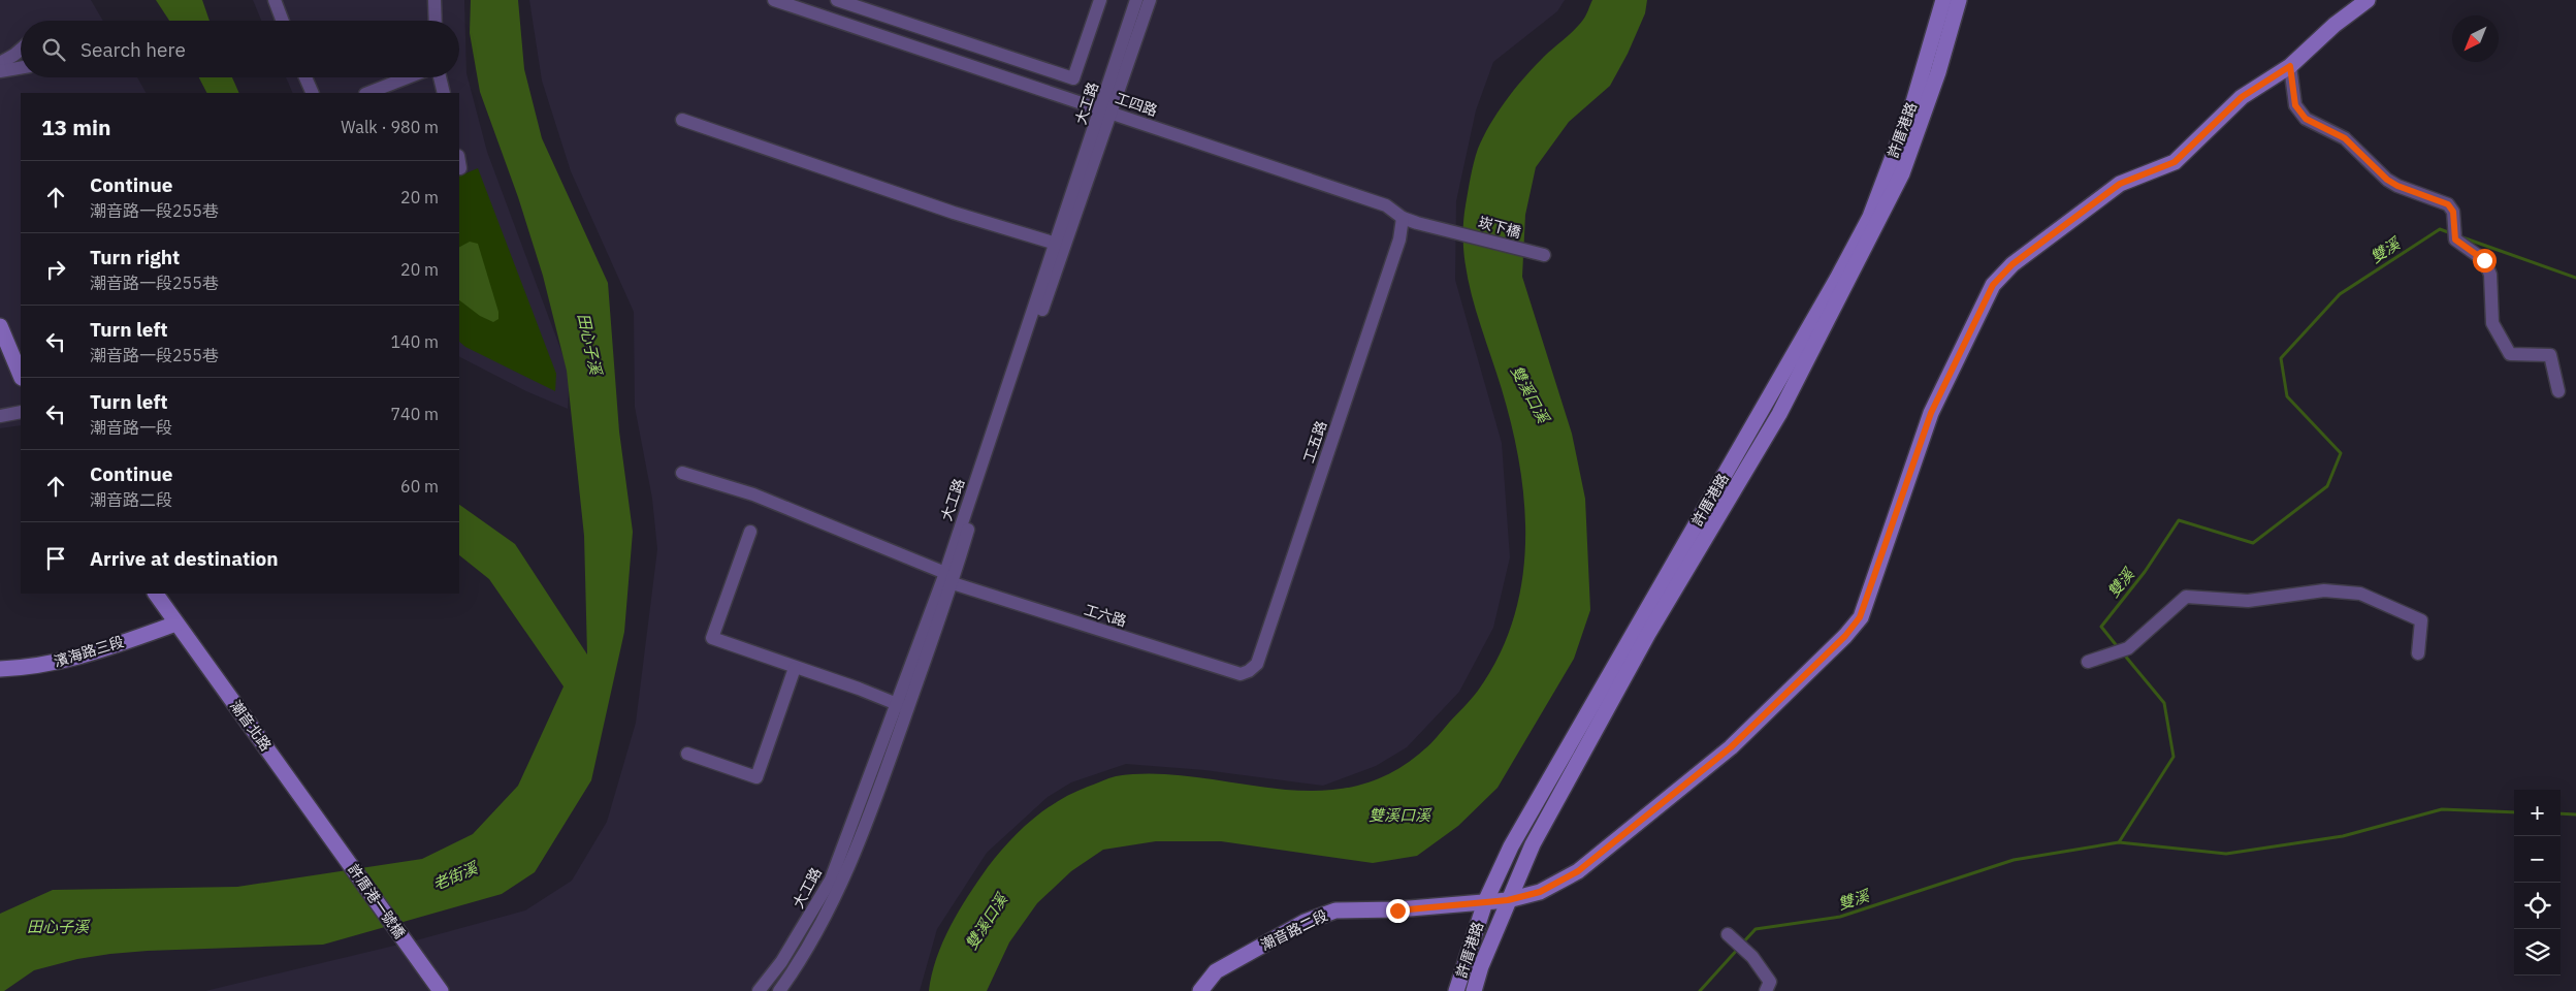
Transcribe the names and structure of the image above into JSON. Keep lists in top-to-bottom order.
{
  "streets": {
    "street": [
      "大工路",
      "工四路",
      "許厝港路",
      "崁下橋",
      "工五路",
      "工六路",
      "濱海路三段",
      "潮音北路",
      "許厝港一號橋",
      "潮音路二段"
    ]
  },
  "crossings": [
    ["大工路", "工四路"],
    ["大工路", "工六路"],
    ["工四路", "崁下橋"],
    ["工四路", "工五路"],
    ["許厝港路", "潮音路二段"],
    ["工五路", "工六路"],
    ["濱海路三段", "潮音北路"],
    ["潮音北路", "許厝港一號橋"]
  ],
  "water": [
    "雙溪",
    "田心子溪",
    "雙溪口溪",
    "老街溪"
  ],
  "north": "bottom left",
  "page": {
    "search": "Search here",
    "heading": ["13 min", "Walk · 980 m"],
    "list": [
      ["Continue", "潮音路一段255巷", "20 m"],
      ["Turn right", "潮音路一段255巷", "20 m"],
      ["Turn left", "潮音路一段255巷", "140 m"],
      ["Turn left", "潮音路一段", "740 m"],
      ["Continue", "潮音路二段", "60 m"],
      "Arrive at destination"
    ],
    "map_buttons": ["+", "−"]
  }
}
